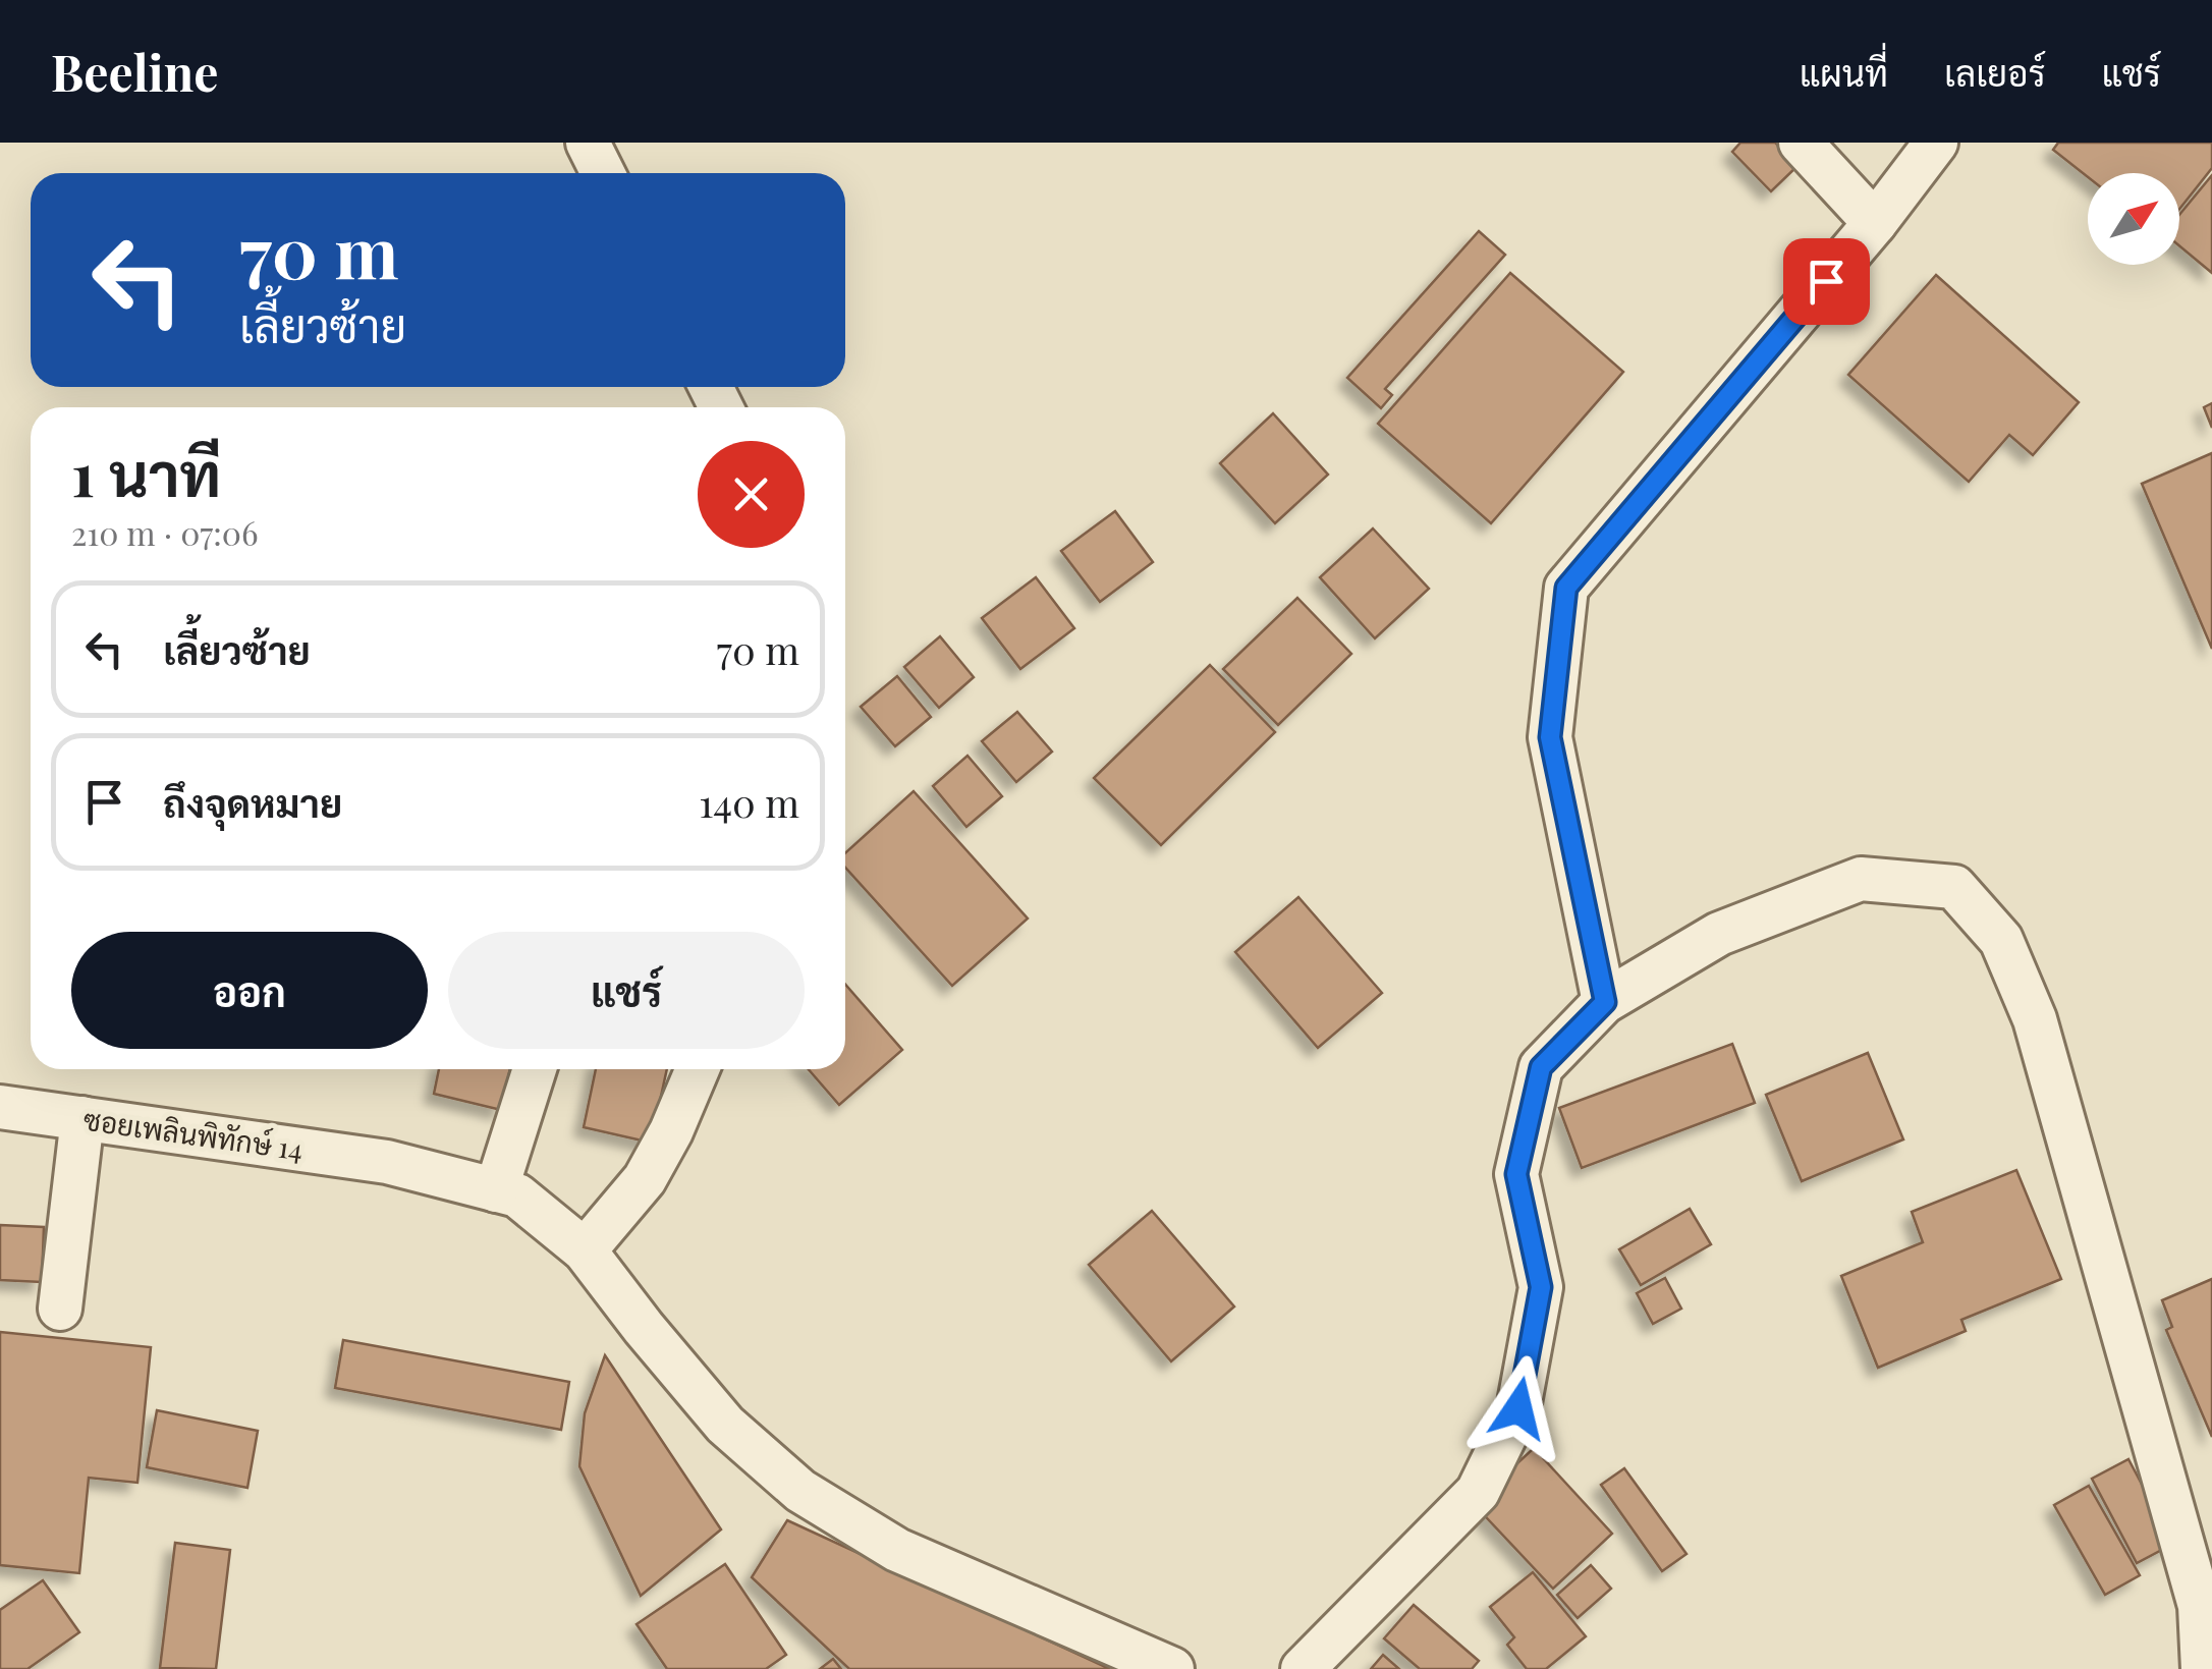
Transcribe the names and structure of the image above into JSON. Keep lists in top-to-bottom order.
{
  "streets": {
    "street": ["ซอยเพลินพิทักษ์ 14"]
  },
  "north": "top right",
  "page": {
    "header": "Beeline",
    "nav": ["แผนที่", "เลเยอร์", "แชร์"],
    "turn": ["70 m", "เลี้ยวซ้าย"],
    "heading": ["1 นาที", "210 m · 07:06"],
    "list": [
      {
        "name": "เลี้ยวซ้าย",
        "value": "70 m"
      },
      {
        "name": "ถึงจุดหมาย",
        "value": "140 m"
      }
    ],
    "buttons": ["ออก", "แชร์"]
  }
}
